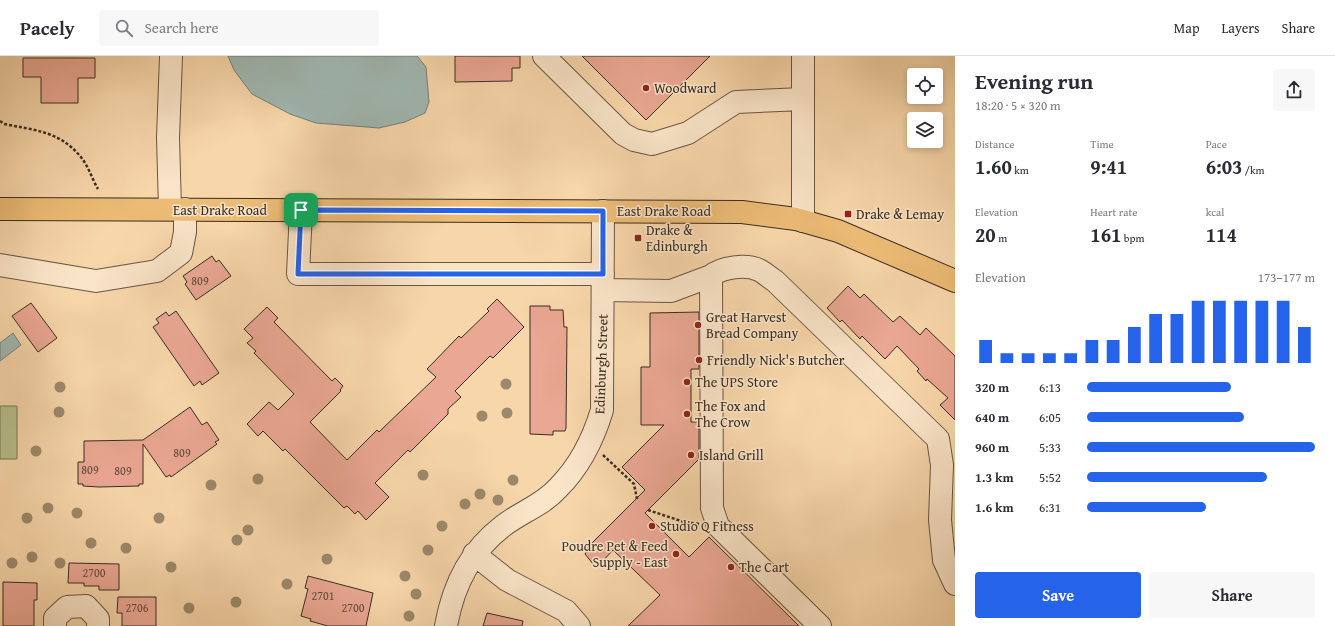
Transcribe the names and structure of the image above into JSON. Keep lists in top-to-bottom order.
{
  "streets": {
    "main road": ["East Drake Road"],
    "street": ["Edinburgh Street"]
  },
  "crossings": [
    ["East Drake Road", "Edinburgh Street"]
  ],
  "places": {
    "other": [
      "Woodward",
      "Great Harvest Bread Company",
      "Friendly Nick's Butcher",
      "The UPS Store",
      "The Fox and The Crow",
      "Island Grill",
      "Studio Q Fitness",
      "Poudre Pet & Feed Supply - East",
      "The Cart"
    ],
    "transit": ["Drake & Lemay", "Drake & Edinburgh"]
  },
  "house_numbers": [
    "809",
    "809",
    "809",
    "809",
    "2700",
    "2701",
    "2706",
    "2700"
  ],
  "page": {
    "header": "Pacely",
    "search": "Search here",
    "nav": ["Map", "Layers", "Share"],
    "heading": ["Evening run", "18:20 · 5 × 320 m"],
    "stats": [
      ["Distance", "1.60 km"],
      ["Time", "9:41"],
      ["Pace", "6:03 /km"],
      ["Elevation", "20 m"],
      ["Heart rate", "161 bpm"],
      ["kcal", "114"]
    ],
    "chart": ["Elevation", "173–177 m"],
    "list": [
      {
        "name": "320 m",
        "note": "6:13"
      },
      {
        "name": "640 m",
        "note": "6:05"
      },
      {
        "name": "960 m",
        "note": "5:33"
      },
      {
        "name": "1.3 km",
        "note": "5:52"
      },
      {
        "name": "1.6 km",
        "note": "6:31"
      }
    ],
    "buttons": ["Save", "Share"]
  }
}
